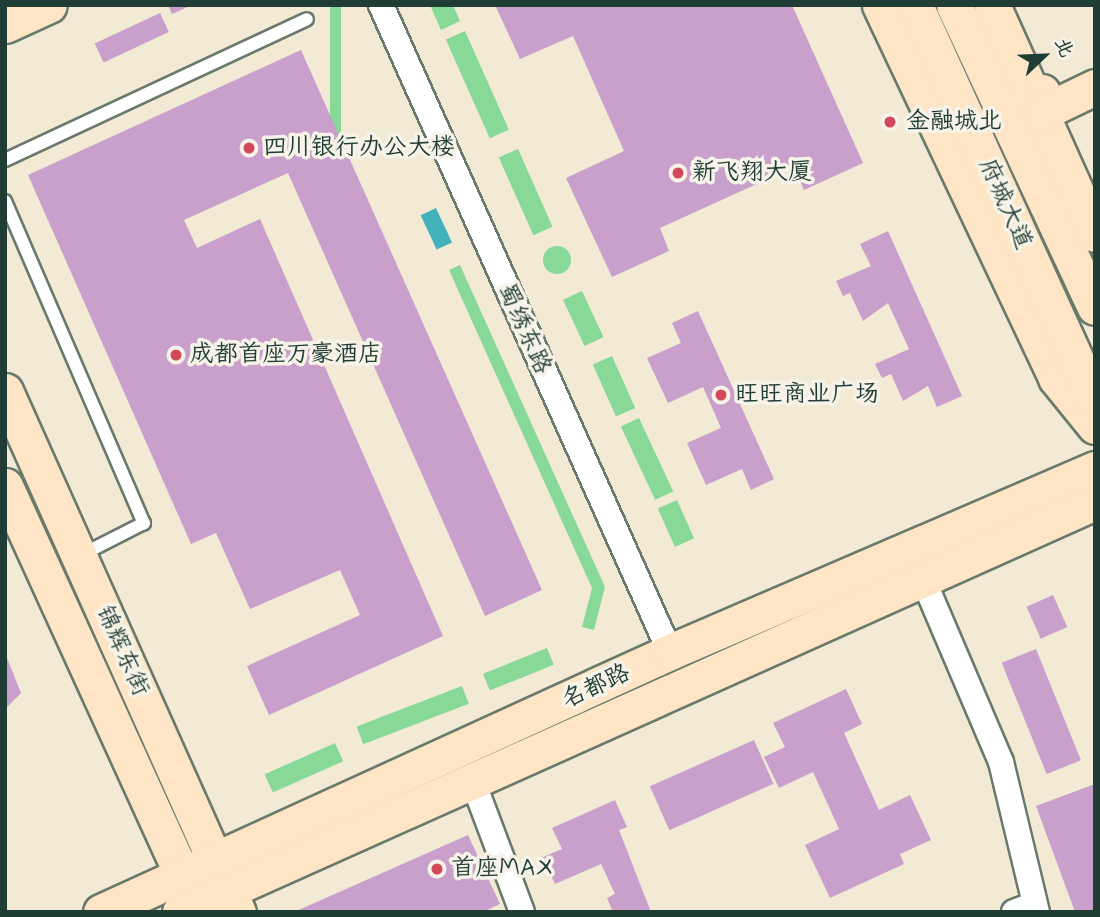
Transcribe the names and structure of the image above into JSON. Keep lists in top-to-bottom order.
{
  "streets": {
    "street": [
      "府城大道",
      "蜀绣东路",
      "锦辉东街",
      "名都路"
    ]
  },
  "crossings": [
    ["蜀绣东路", "名都路"],
    ["锦辉东街", "名都路"]
  ],
  "places": [
    "金融城北",
    "四川银行办公大楼",
    "新飞翔大厦",
    "成都首座万豪酒店",
    "旺旺商业广场",
    "首座MAX"
  ],
  "north": "top right"
}
